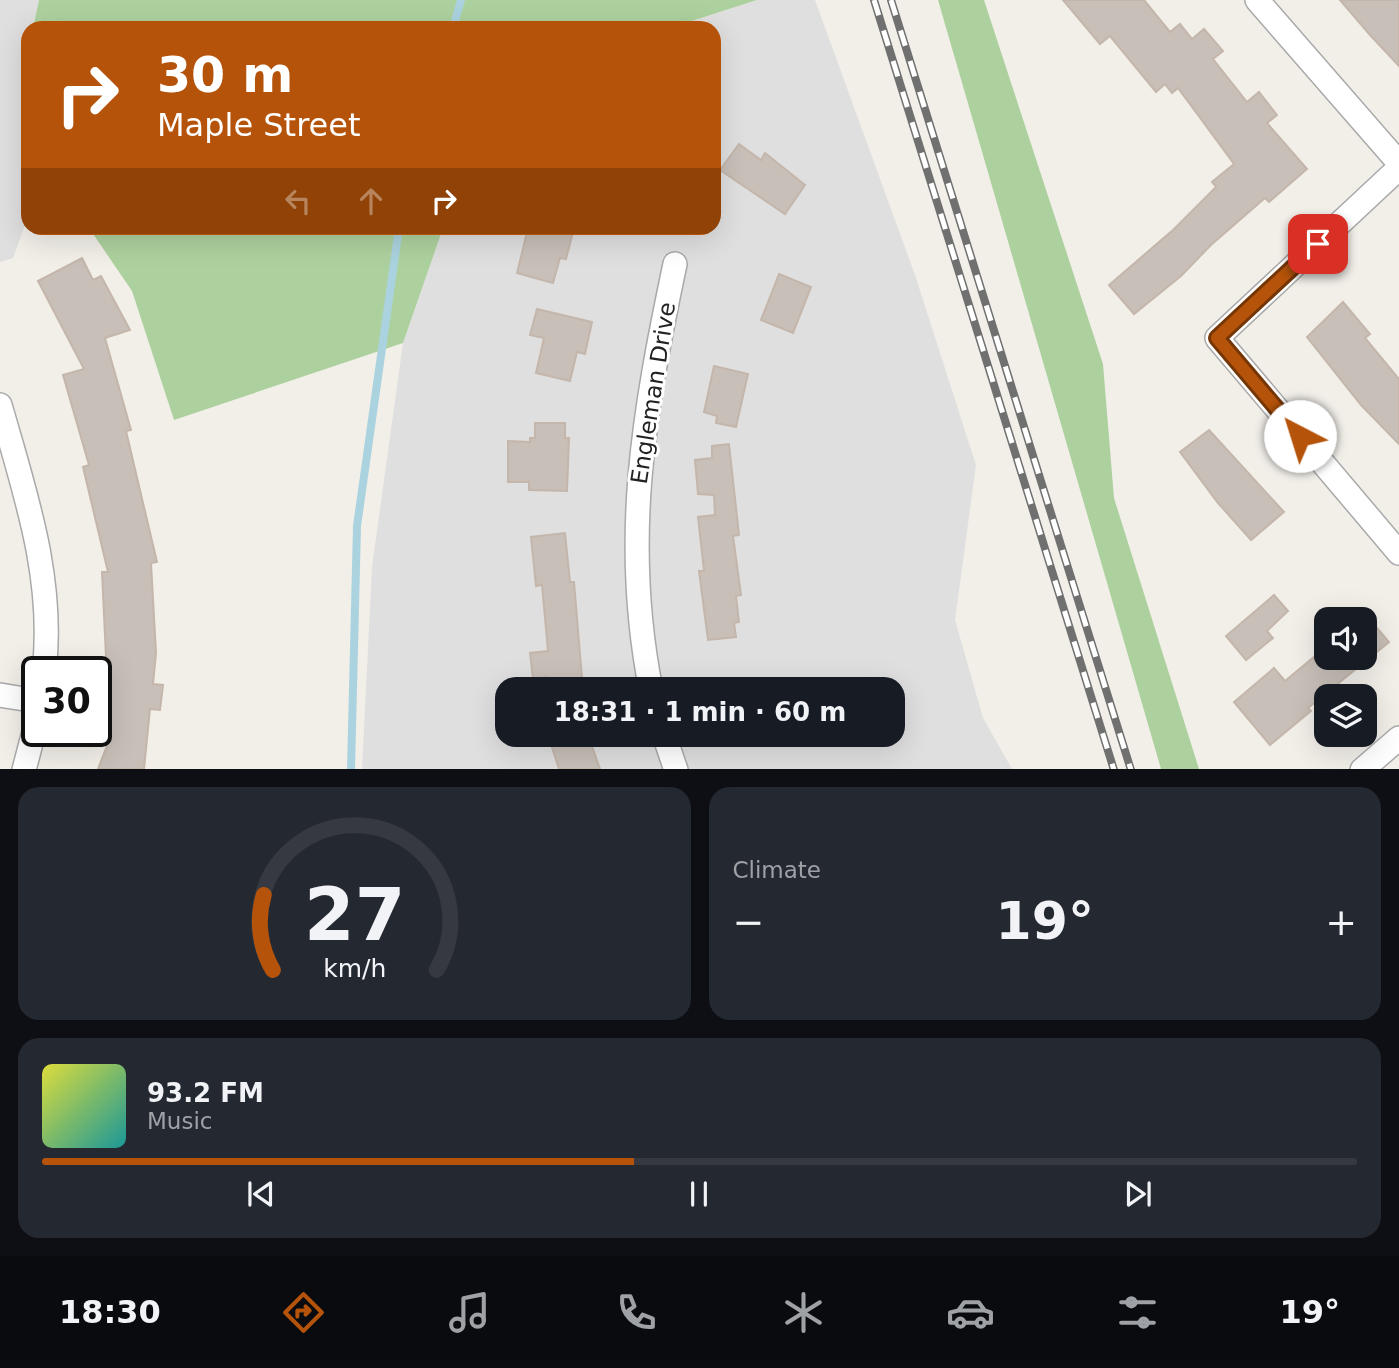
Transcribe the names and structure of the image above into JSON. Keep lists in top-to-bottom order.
{
  "streets": {
    "street": ["Engleman Drive"]
  },
  "page": {
    "turn": ["30 m", "Maple Street"],
    "limit": "30",
    "trip": "18:31 · 1 min · 60 m",
    "tile": "Climate",
    "heat": ["−", "19°", "+"],
    "song": ["93.2 FM", "Music"],
    "tabs": ["18:30", "19°"],
    "gauge": ["27", "km/h"]
  }
}
